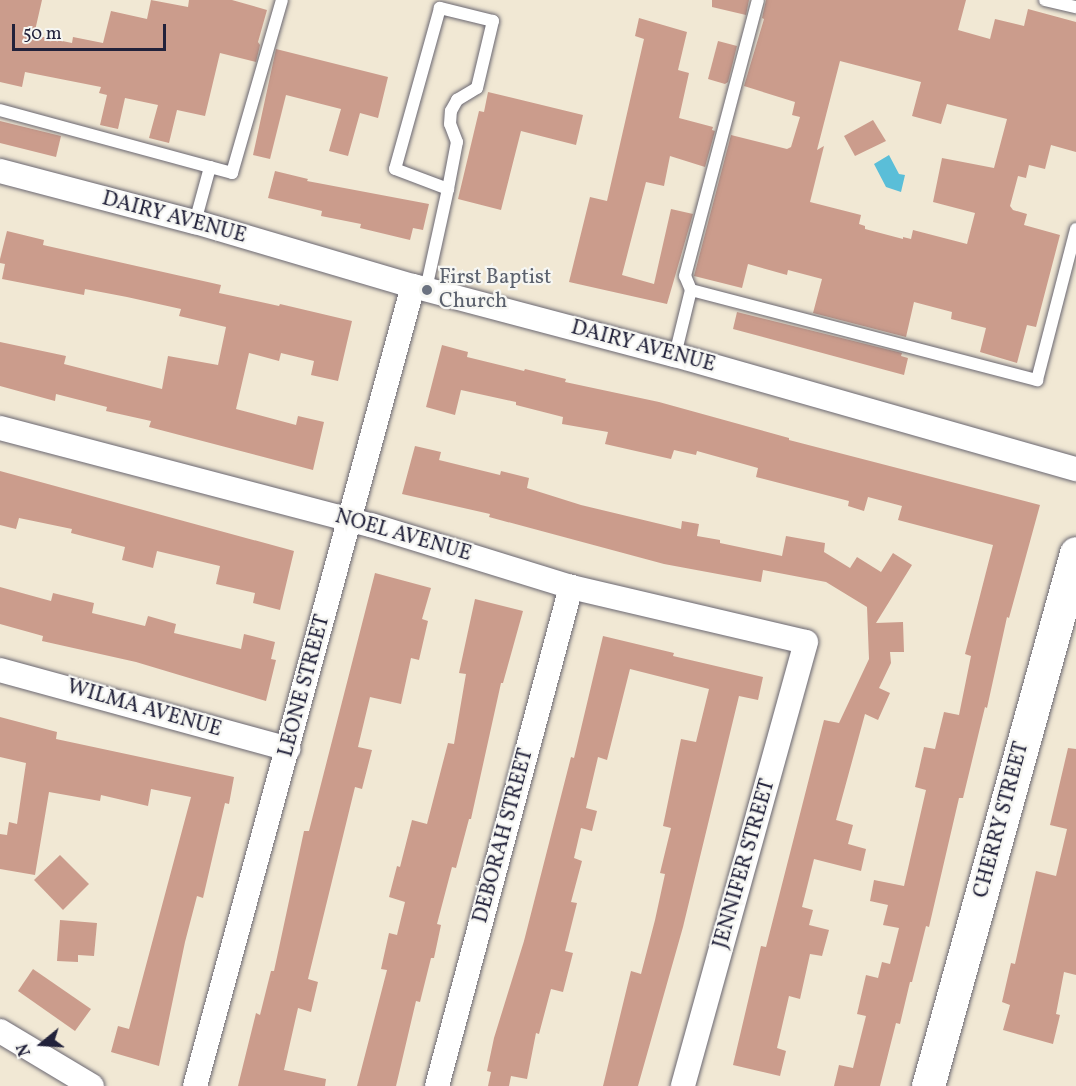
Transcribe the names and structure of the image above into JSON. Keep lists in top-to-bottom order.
{
  "streets": {
    "street": [
      "DAIRY AVENUE",
      "NOEL AVENUE",
      "LEONE STREET",
      "WILMA AVENUE",
      "CHERRY STREET",
      "DEBORAH STREET",
      "JENNIFER STREET"
    ]
  },
  "crossings": [
    ["DAIRY AVENUE", "LEONE STREET"],
    ["NOEL AVENUE", "LEONE STREET"],
    ["NOEL AVENUE", "DEBORAH STREET"],
    ["NOEL AVENUE", "JENNIFER STREET"],
    ["LEONE STREET", "WILMA AVENUE"]
  ],
  "places": ["First Baptist Church"],
  "scale_bar": "50 m",
  "north": "left"
}
